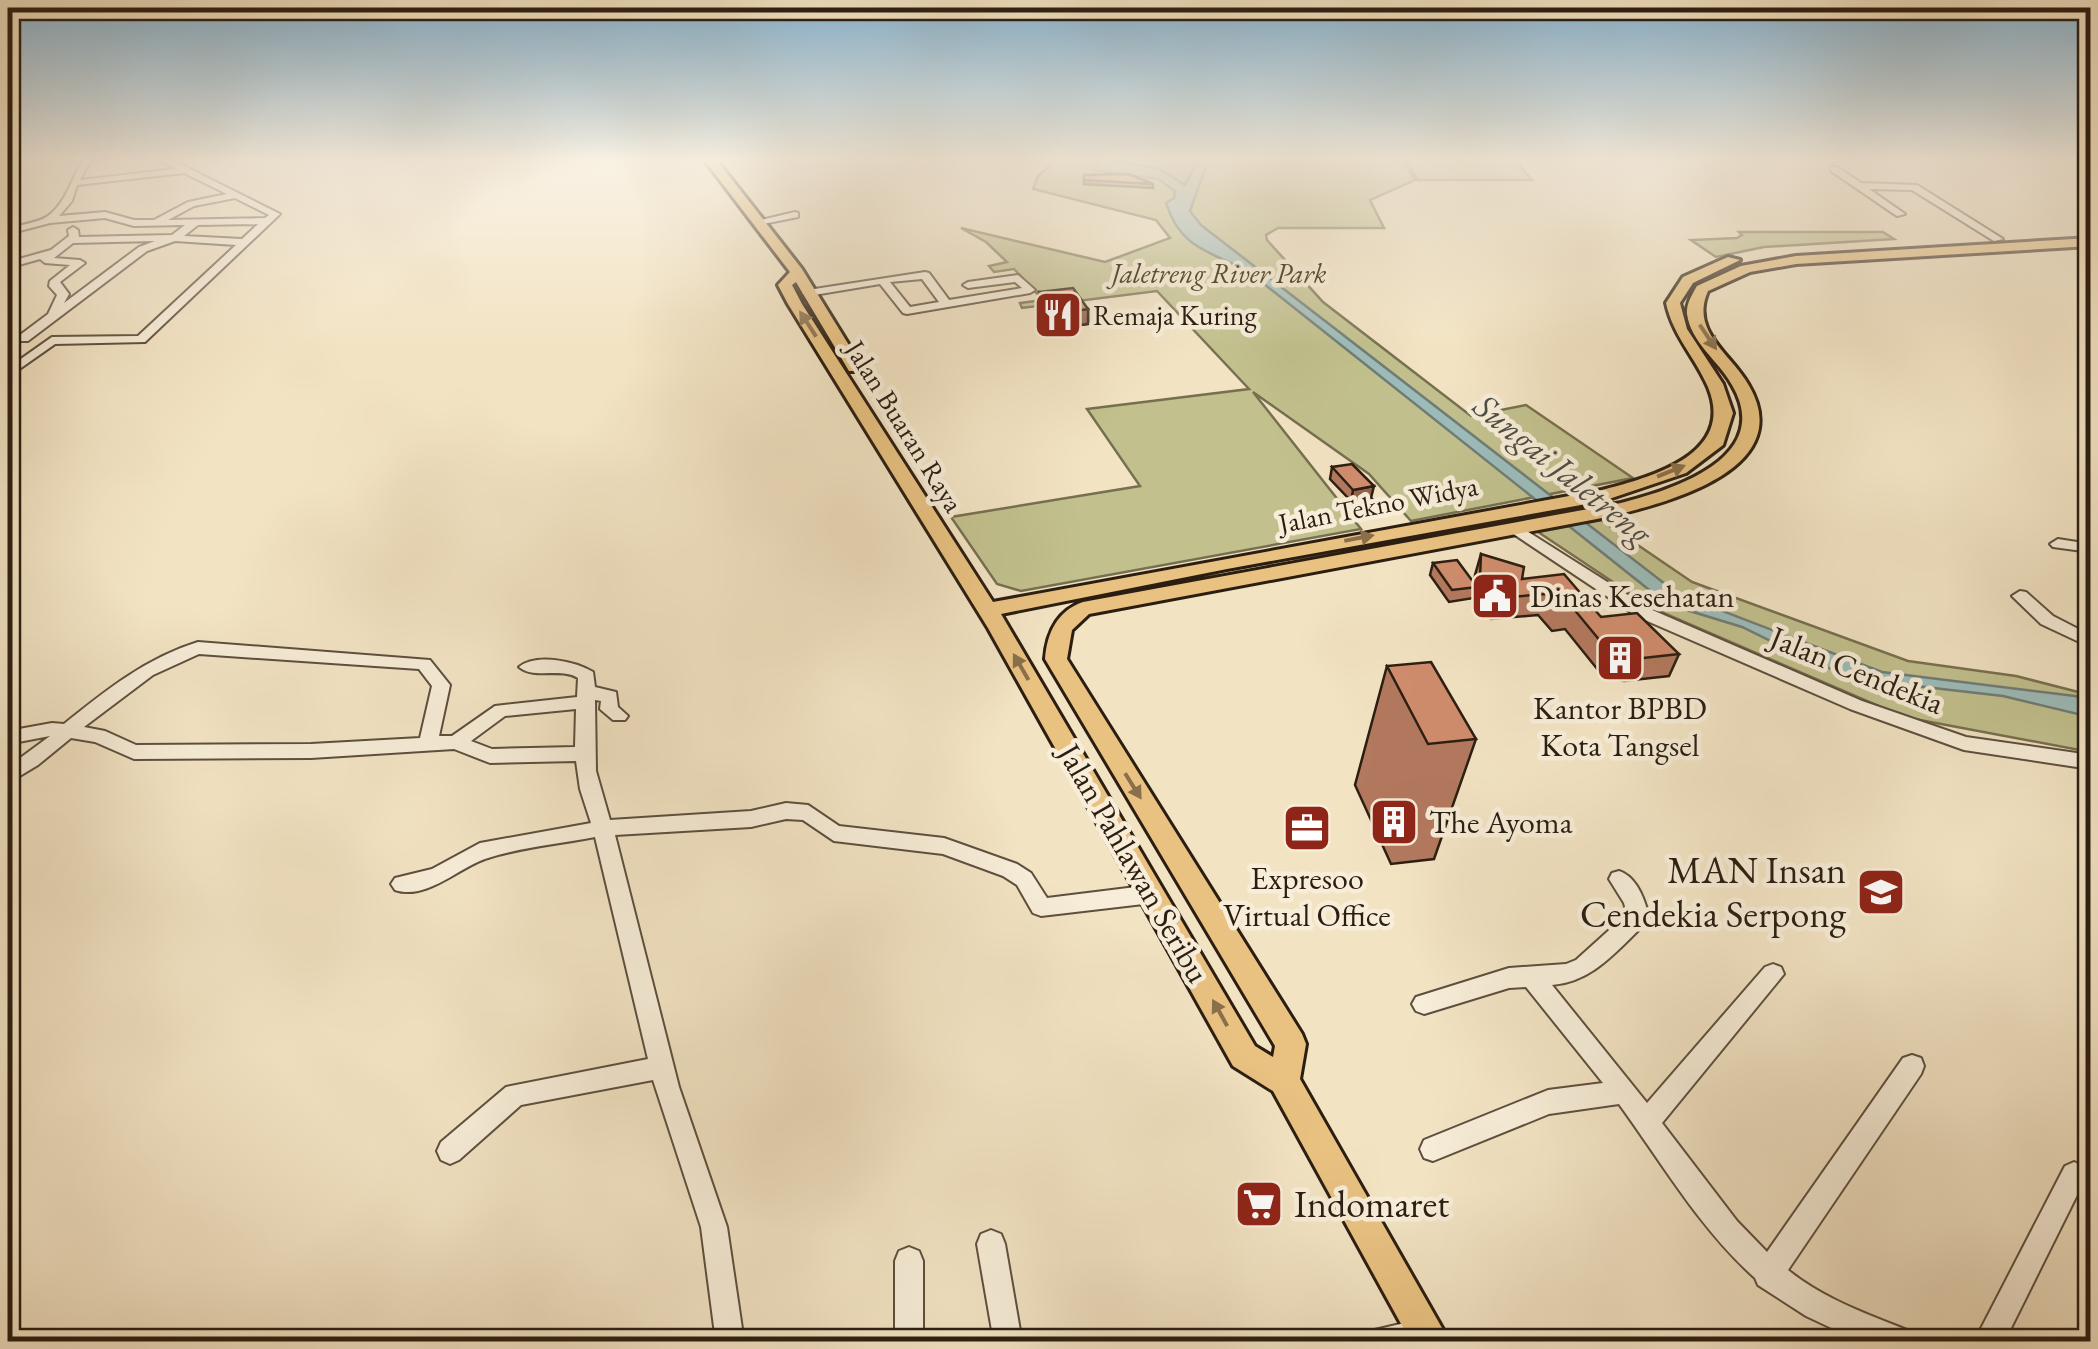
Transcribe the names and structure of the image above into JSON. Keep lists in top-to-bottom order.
{
  "streets": {
    "main road": ["Jalan Buaran Raya", "Jalan Tekno Widya", "Jalan Pahlawan Seribu"],
    "street": ["Jalan Cendekia"]
  },
  "crossings": [
    ["Jalan Buaran Raya", "Jalan Tekno Widya"],
    ["Jalan Buaran Raya", "Jalan Pahlawan Seribu"],
    ["Jalan Tekno Widya", "Jalan Cendekia"],
    ["Jalan Tekno Widya", "Jalan Pahlawan Seribu"]
  ],
  "water": ["Sungai Jaletreng"],
  "parks": ["Jaletreng River Park"],
  "places": {
    "restaurant": ["Remaja Kuring"],
    "public building": ["Dinas Kesehatan"],
    "building": ["Kantor BPBD Kota Tangsel", "The Ayoma"],
    "office": ["Expresoo Virtual Office"],
    "school or university": ["MAN Insan Cendekia Serpong"],
    "supermarket": ["Indomaret"]
  }
}
